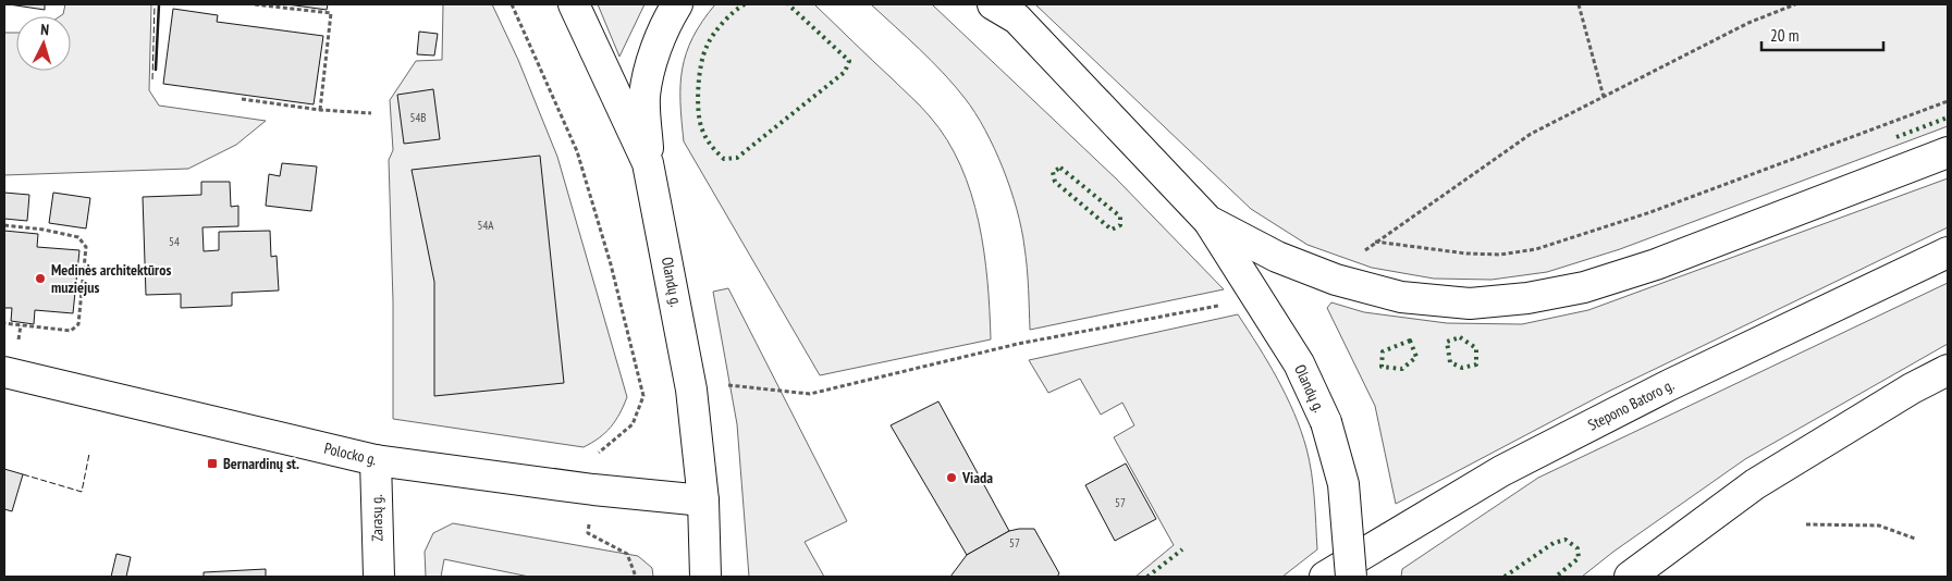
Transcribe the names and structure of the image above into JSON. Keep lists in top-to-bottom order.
{
  "streets": {
    "main road": [
      "Olandų g.",
      "Stepono Batoro g.",
      "Polocko g.",
      "Zarasų g."
    ]
  },
  "crossings": [
    ["Olandų g.", "Polocko g."],
    ["Polocko g.", "Zarasų g."]
  ],
  "places": {
    "other": ["Medinės architektūros muziejus", "Viada"],
    "transit": ["Bernardinų st."]
  },
  "house_numbers": [
    "54B",
    "54A",
    "54",
    "57",
    "57"
  ],
  "scale_bar": "20 m",
  "north": "top"
}
